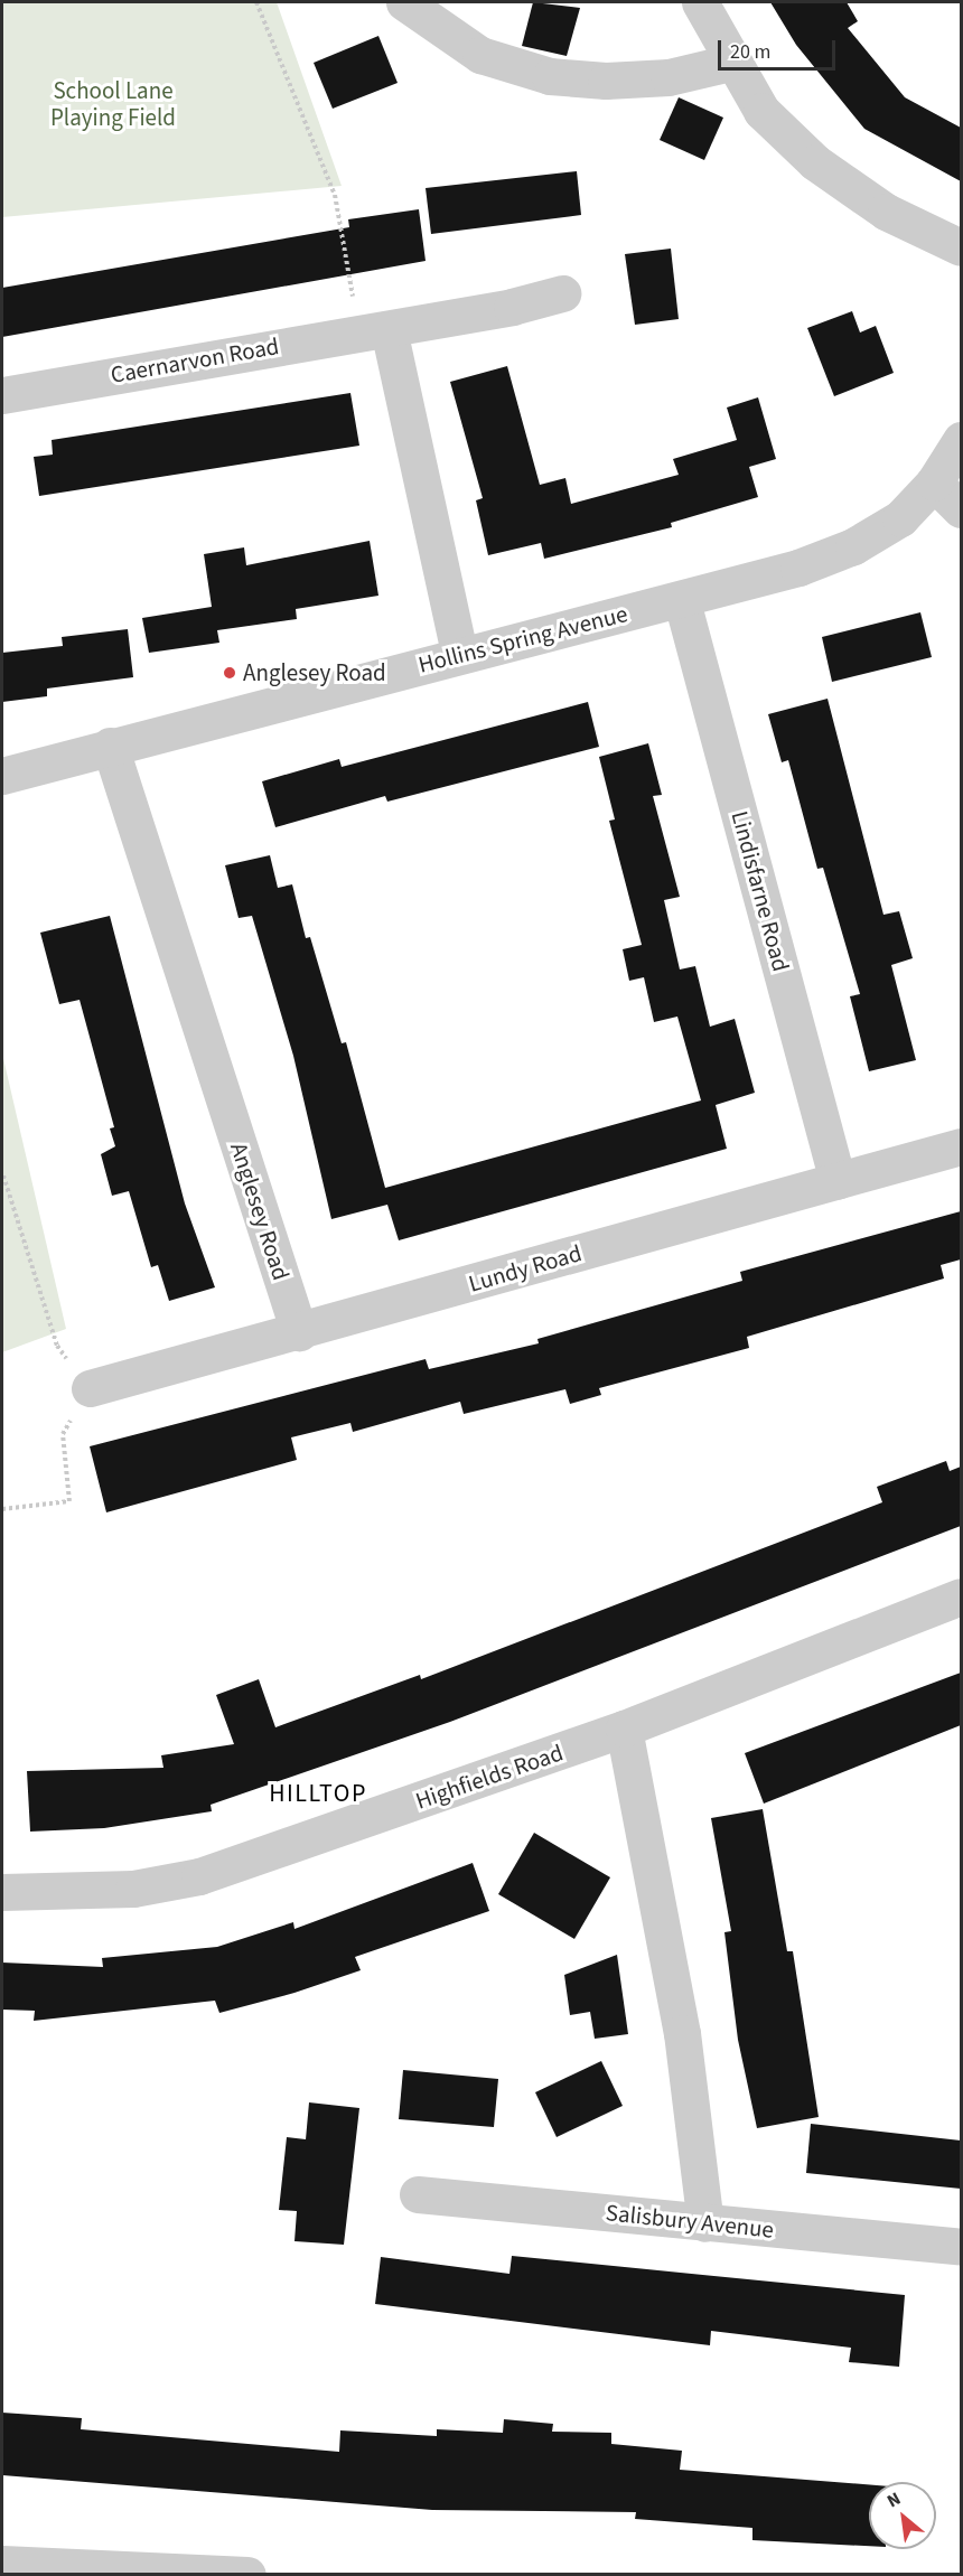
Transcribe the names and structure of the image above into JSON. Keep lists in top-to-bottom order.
{
  "streets": {
    "street": [
      "Caernarvon Road",
      "Hollins Spring Avenue",
      "Lindisfarne Road",
      "Anglesey Road",
      "Lundy Road",
      "Highfields Road",
      "Salisbury Avenue"
    ]
  },
  "crossings": [
    ["Hollins Spring Avenue", "Lindisfarne Road"],
    ["Hollins Spring Avenue", "Anglesey Road"],
    ["Lindisfarne Road", "Lundy Road"],
    ["Anglesey Road", "Lundy Road"]
  ],
  "districts": ["HILLTOP"],
  "parks": ["School Lane Playing Field"],
  "places": ["Anglesey Road"],
  "scale_bar": "20 m",
  "north": "top left"
}
